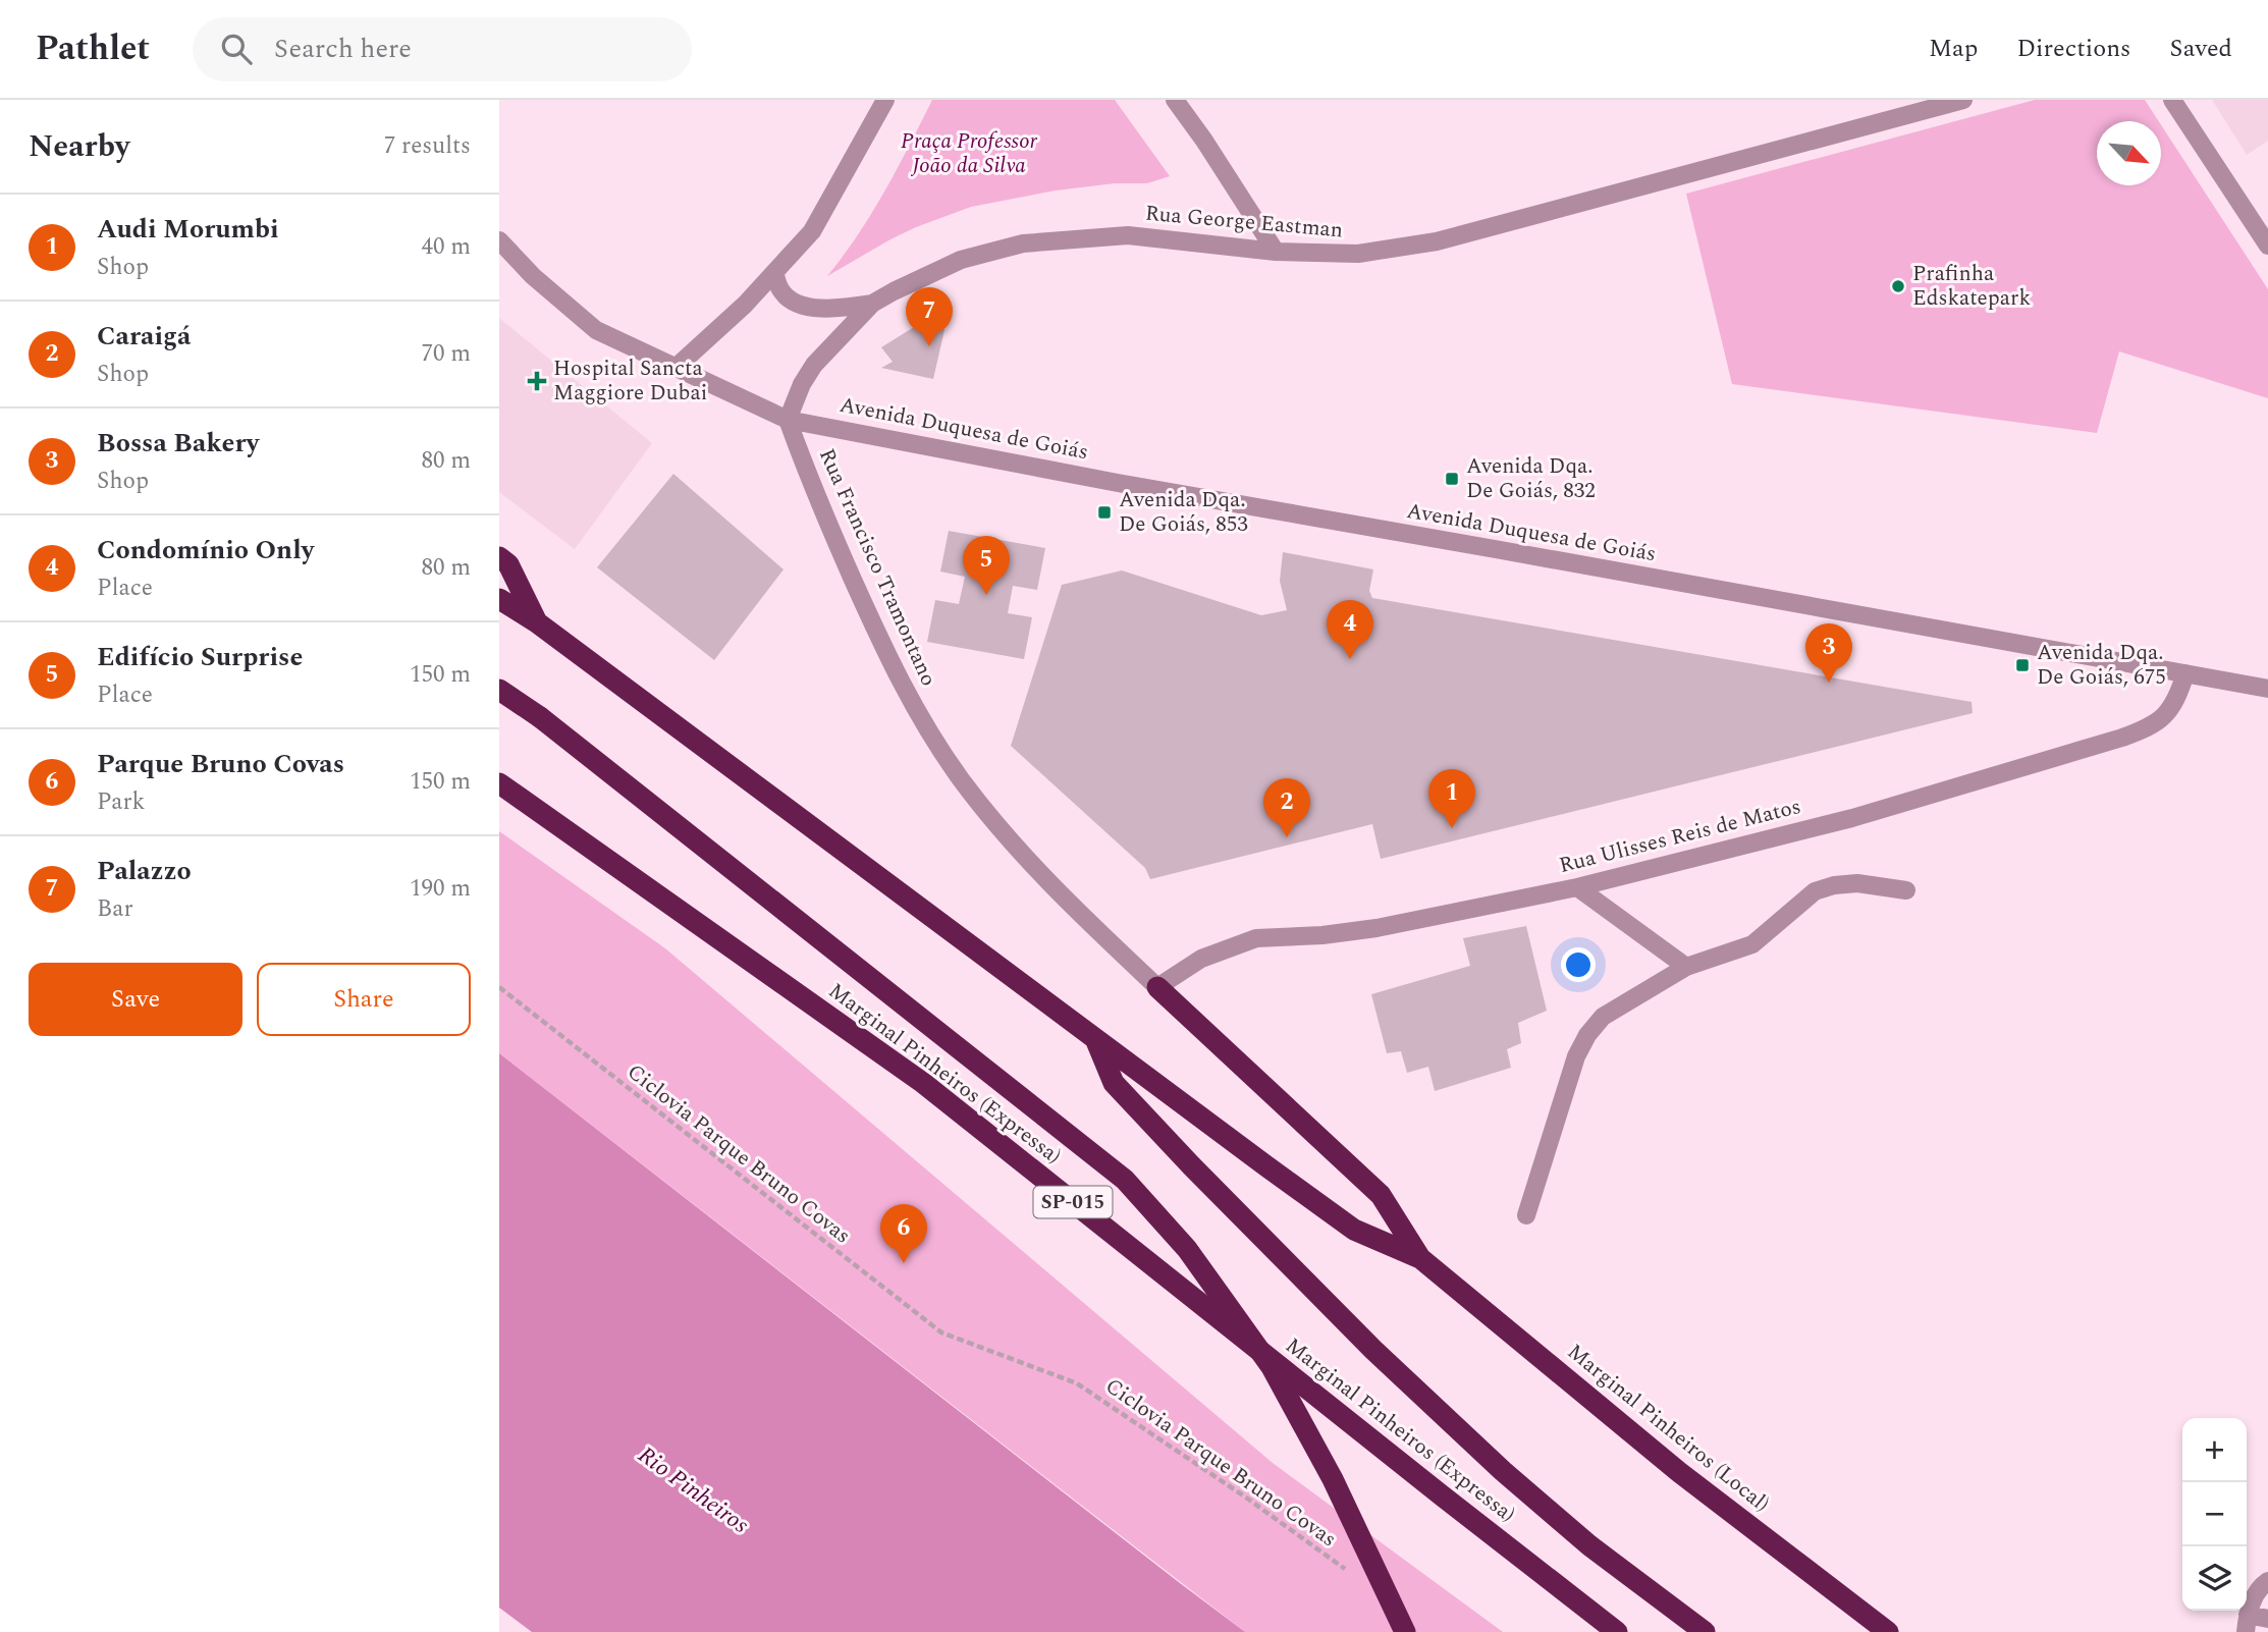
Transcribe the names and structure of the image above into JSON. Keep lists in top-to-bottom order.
{
  "streets": {
    "highway": ["Marginal Pinheiros (Expressa)", "SP-015", "Marginal Pinheiros (Local)"],
    "street": [
      "Rua George Eastman",
      "Avenida Duquesa de Goiás",
      "Rua Francisco Tramontano",
      "Rua Ulisses Reis de Matos"
    ],
    "path": ["Ciclovia Parque Bruno Covas"]
  },
  "crossings": [
    ["Rua George Eastman", "Avenida Duquesa de Goiás"],
    ["Rua George Eastman", "Rua Francisco Tramontano"],
    ["Avenida Duquesa de Goiás", "Rua Francisco Tramontano"],
    ["Avenida Duquesa de Goiás", "Rua Ulisses Reis de Matos"],
    ["Rua Francisco Tramontano", "Rua Ulisses Reis de Matos"]
  ],
  "water": ["Rio Pinheiros"],
  "parks": ["Praça Professor João da Silva"],
  "places": {
    "other": ["Prafinha Edskatepark"],
    "health": ["Hospital Sancta Maggiore Dubai"],
    "transit": ["Avenida Dqa. De Goiás, 832", "Avenida Dqa. De Goiás, 853", "Avenida Dqa. De Goiás, 675"]
  },
  "north": "bottom right",
  "page": {
    "header": "Pathlet",
    "search": "Search here",
    "nav": ["Map", "Directions", "Saved"],
    "heading": ["Nearby", "7 results"],
    "list": [
      {
        "mark": "1",
        "name": "Audi Morumbi",
        "note": "Shop",
        "value": "40 m"
      },
      {
        "mark": "2",
        "name": "Caraigá",
        "note": "Shop",
        "value": "70 m"
      },
      {
        "mark": "3",
        "name": "Bossa Bakery",
        "note": "Shop",
        "value": "80 m"
      },
      {
        "mark": "4",
        "name": "Condomínio Only",
        "note": "Place",
        "value": "80 m"
      },
      {
        "mark": "5",
        "name": "Edifício Surprise",
        "note": "Place",
        "value": "150 m"
      },
      {
        "mark": "6",
        "name": "Parque Bruno Covas",
        "note": "Park",
        "value": "150 m"
      },
      {
        "mark": "7",
        "name": "Palazzo",
        "note": "Bar",
        "value": "190 m"
      }
    ],
    "pins": [
      "7",
      "5",
      "4",
      "3",
      "1",
      "2",
      "6"
    ],
    "buttons": ["Save", "Share"],
    "map_buttons": ["+", "−"]
  }
}
